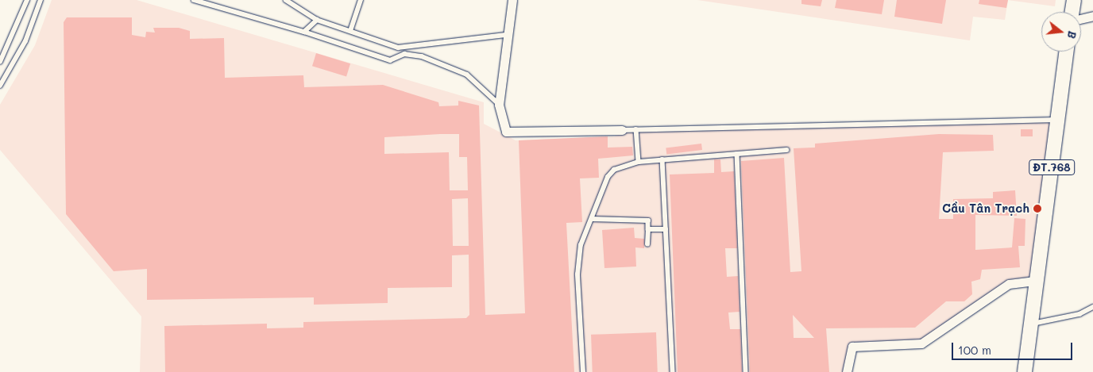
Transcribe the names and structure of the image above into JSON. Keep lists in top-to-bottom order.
{
  "streets": {
    "main road": ["ĐT.768"]
  },
  "places": ["Cầu Tân Trạch"],
  "scale_bar": "100 m",
  "north": "right"
}
